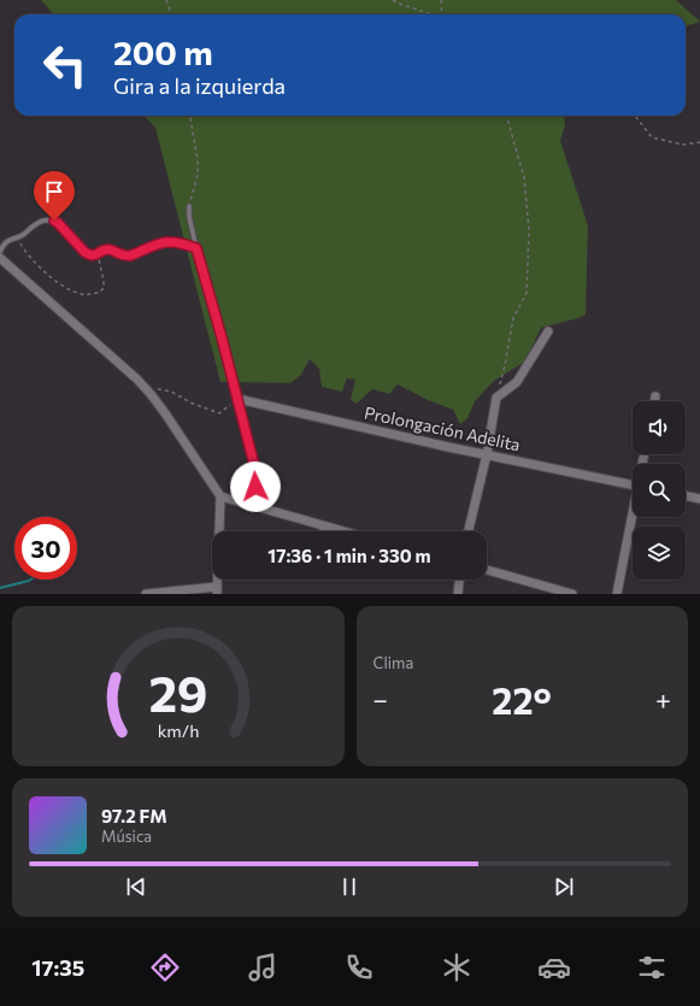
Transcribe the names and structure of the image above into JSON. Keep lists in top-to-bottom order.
{
  "streets": {
    "street": ["Prolongación Adelita"]
  },
  "page": {
    "turn": ["200 m", "Gira a la izquierda"],
    "limit": "30",
    "trip": "17:36 · 1 min · 330 m",
    "tile": "Clima",
    "heat": ["−", "22°", "+"],
    "song": ["97.2 FM", "Música"],
    "tabs": "17:35",
    "gauge": ["29", "km/h"]
  }
}
